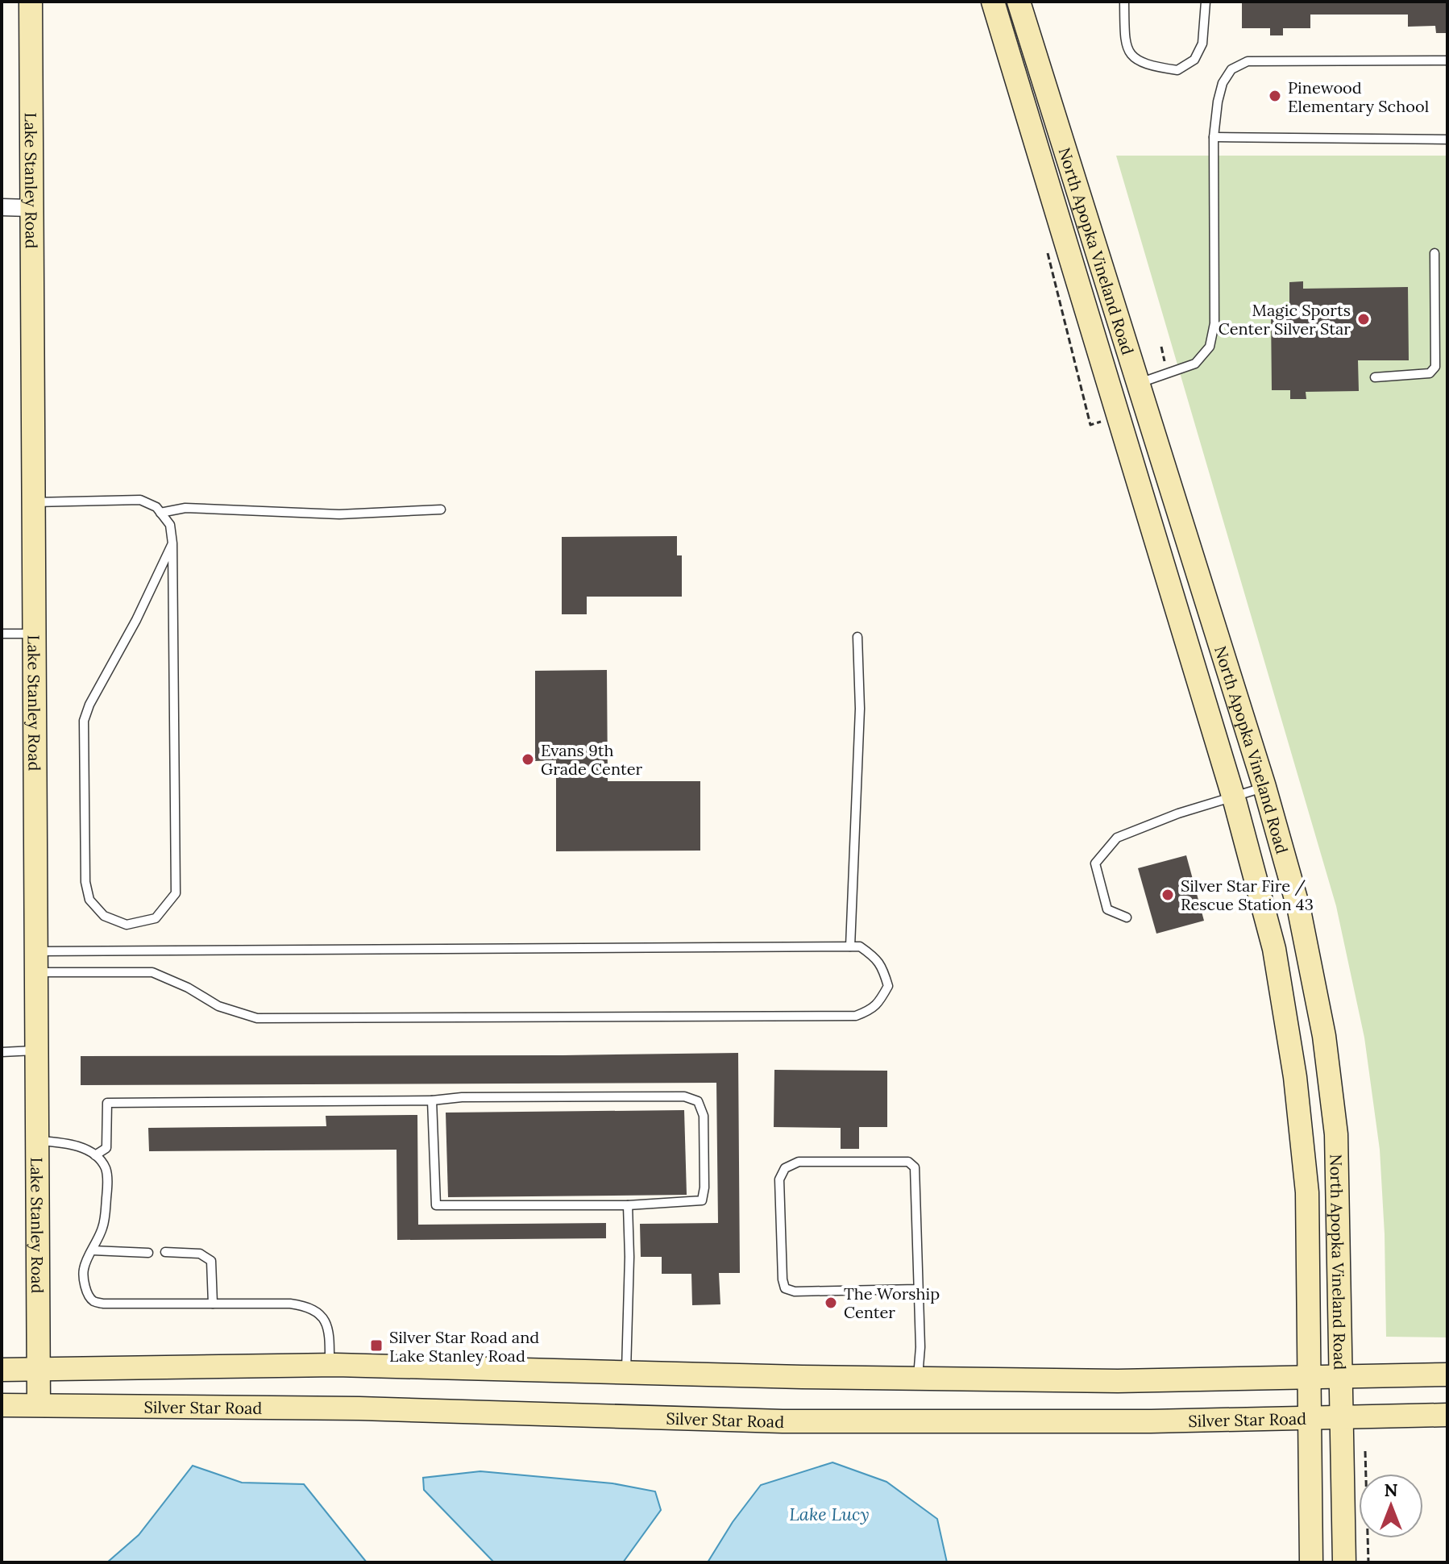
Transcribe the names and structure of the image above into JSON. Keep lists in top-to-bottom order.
{
  "streets": {
    "main road": ["Lake Stanley Road", "North Apopka Vineland Road", "Silver Star Road"]
  },
  "crossings": [
    ["Lake Stanley Road", "Silver Star Road"],
    ["North Apopka Vineland Road", "Silver Star Road"]
  ],
  "water": ["Lake Lucy"],
  "places": {
    "other": [
      "Pinewood Elementary School",
      "Magic Sports Center Silver Star",
      "Evans 9th Grade Center",
      "Silver Star Fire / Rescue Station 43",
      "The Worship Center"
    ],
    "transit": ["Silver Star Road and Lake Stanley Road"]
  },
  "north": "top"
}
